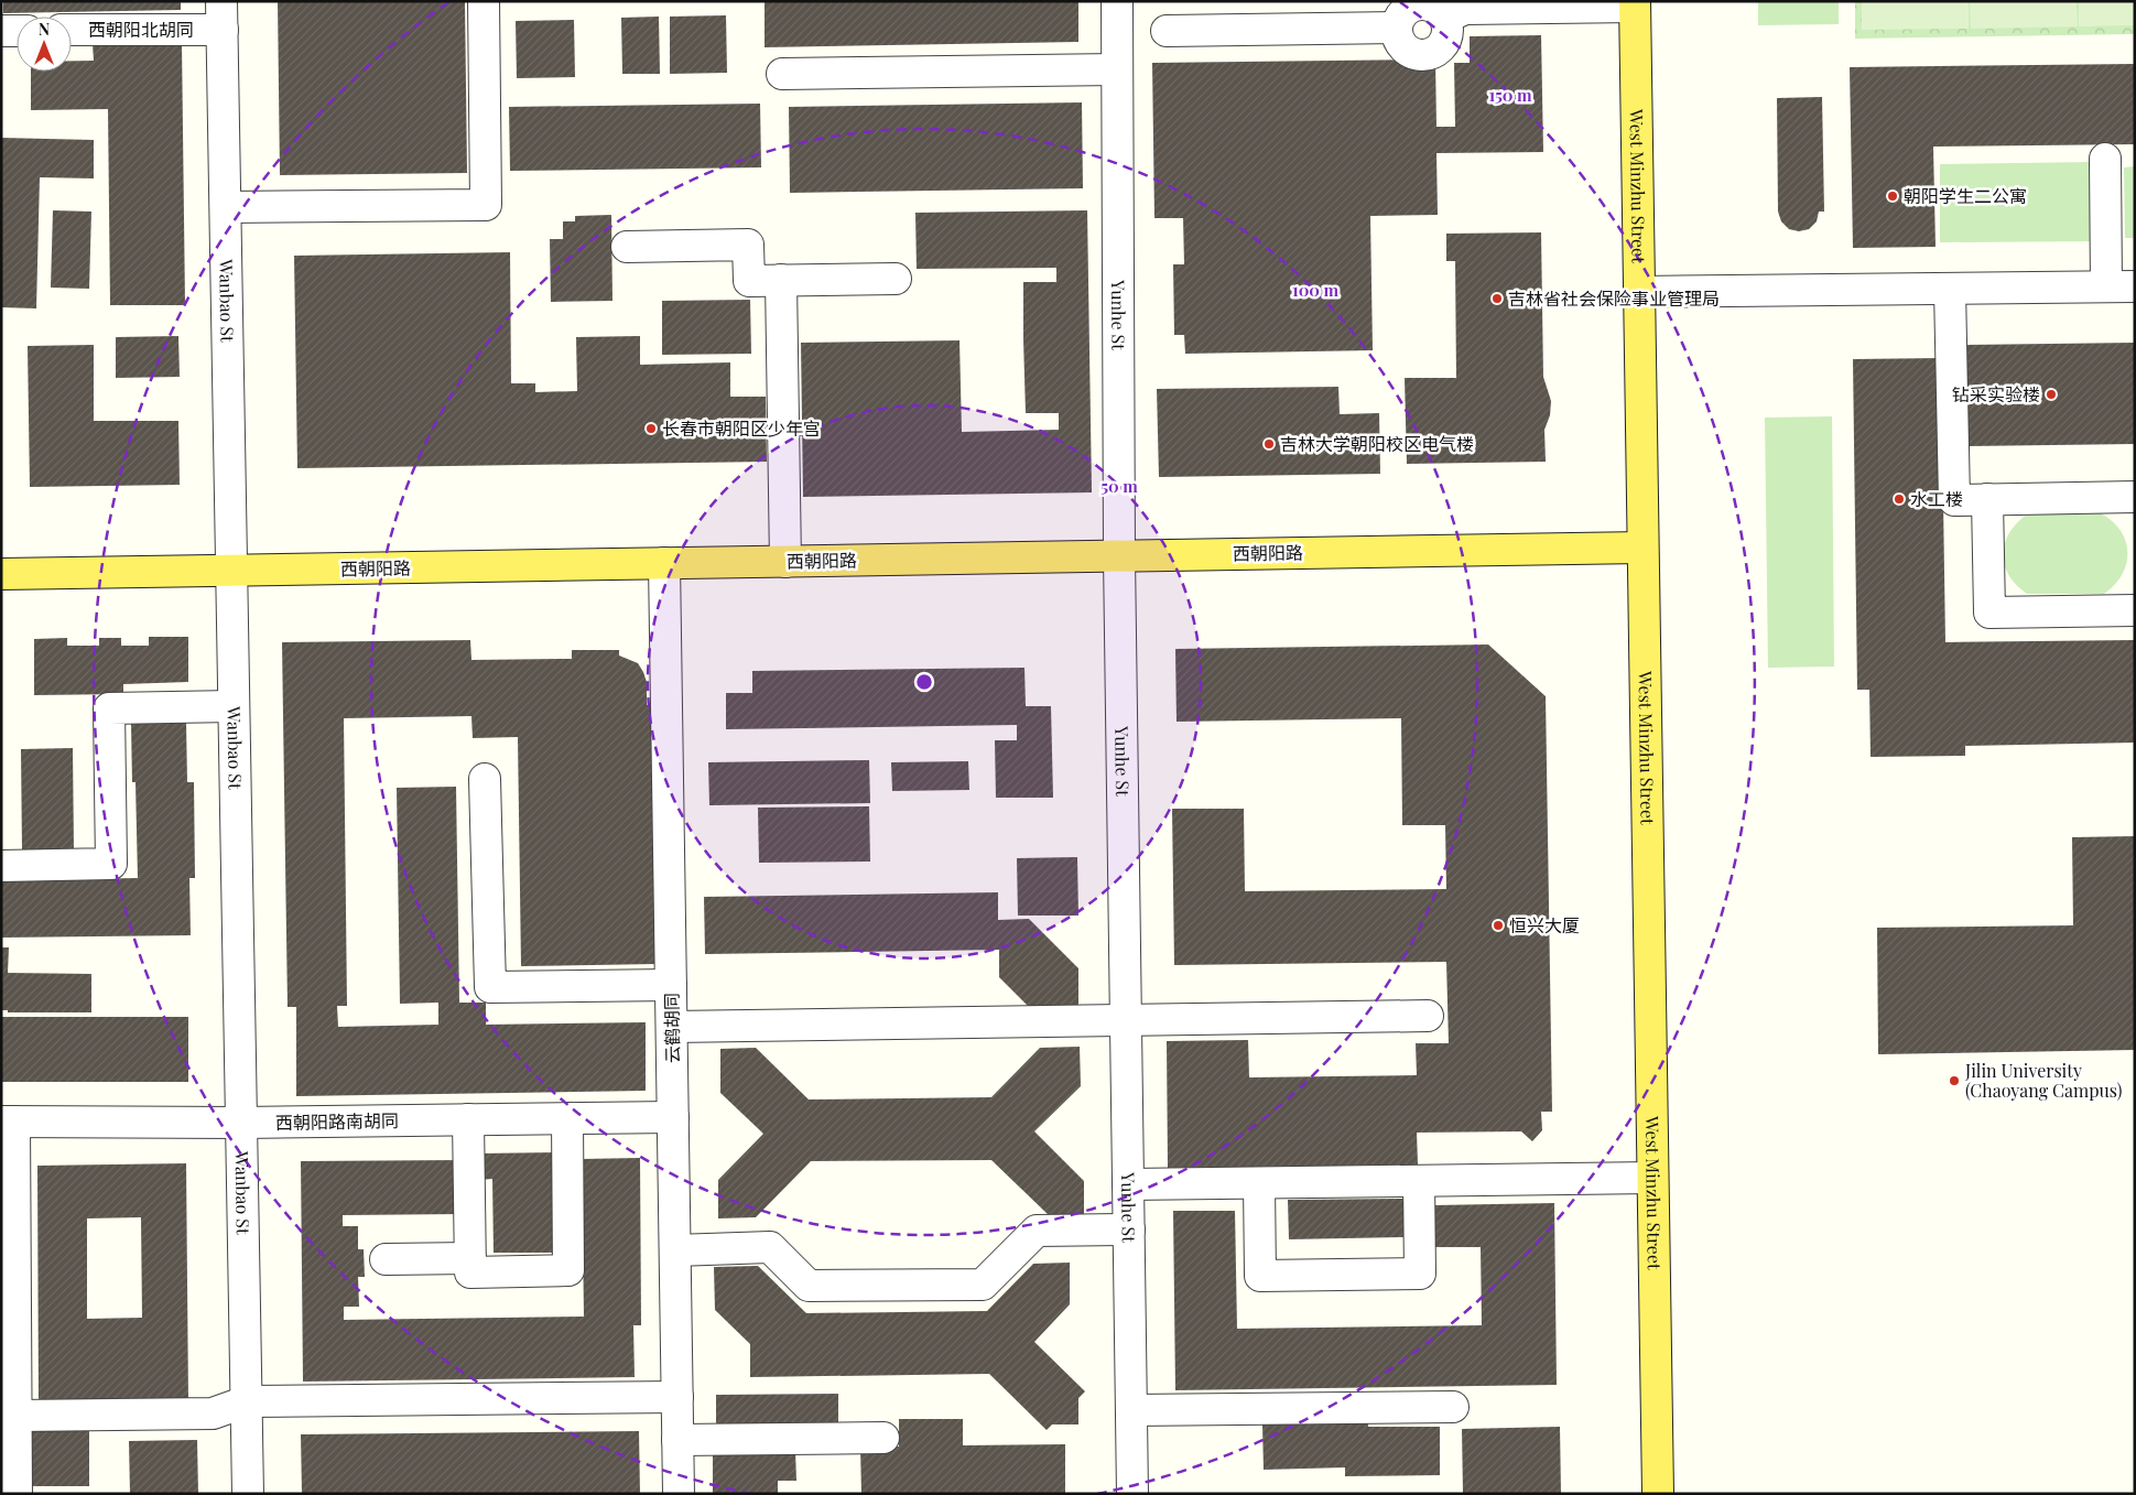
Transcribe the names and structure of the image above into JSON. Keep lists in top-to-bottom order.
{
  "streets": {
    "main road": ["West Minzhu Street", "西朝阳路"],
    "street": [
      "西朝阳北胡同",
      "Wanbao St",
      "Yunhe St",
      "云鹤胡同",
      "西朝阳路南胡同"
    ]
  },
  "crossings": [
    ["西朝阳北胡同", "Wanbao St"],
    ["West Minzhu Street", "西朝阳路"],
    ["Wanbao St", "西朝阳路"],
    ["Wanbao St", "西朝阳路南胡同"],
    ["Yunhe St", "西朝阳路"],
    ["西朝阳路", "云鹤胡同"],
    ["云鹤胡同", "西朝阳路南胡同"]
  ],
  "places": [
    "朝阳学生二公寓",
    "吉林省社会保险事业管理局",
    "钻采实验楼",
    "长春市朝阳区少年宫",
    "吉林大学朝阳校区电气楼",
    "水工楼",
    "恒兴大厦",
    "Jilin University (Chaoyang Campus)"
  ],
  "north": "top",
  "rings": ["150 m", "100 m", "50 m"]
}
